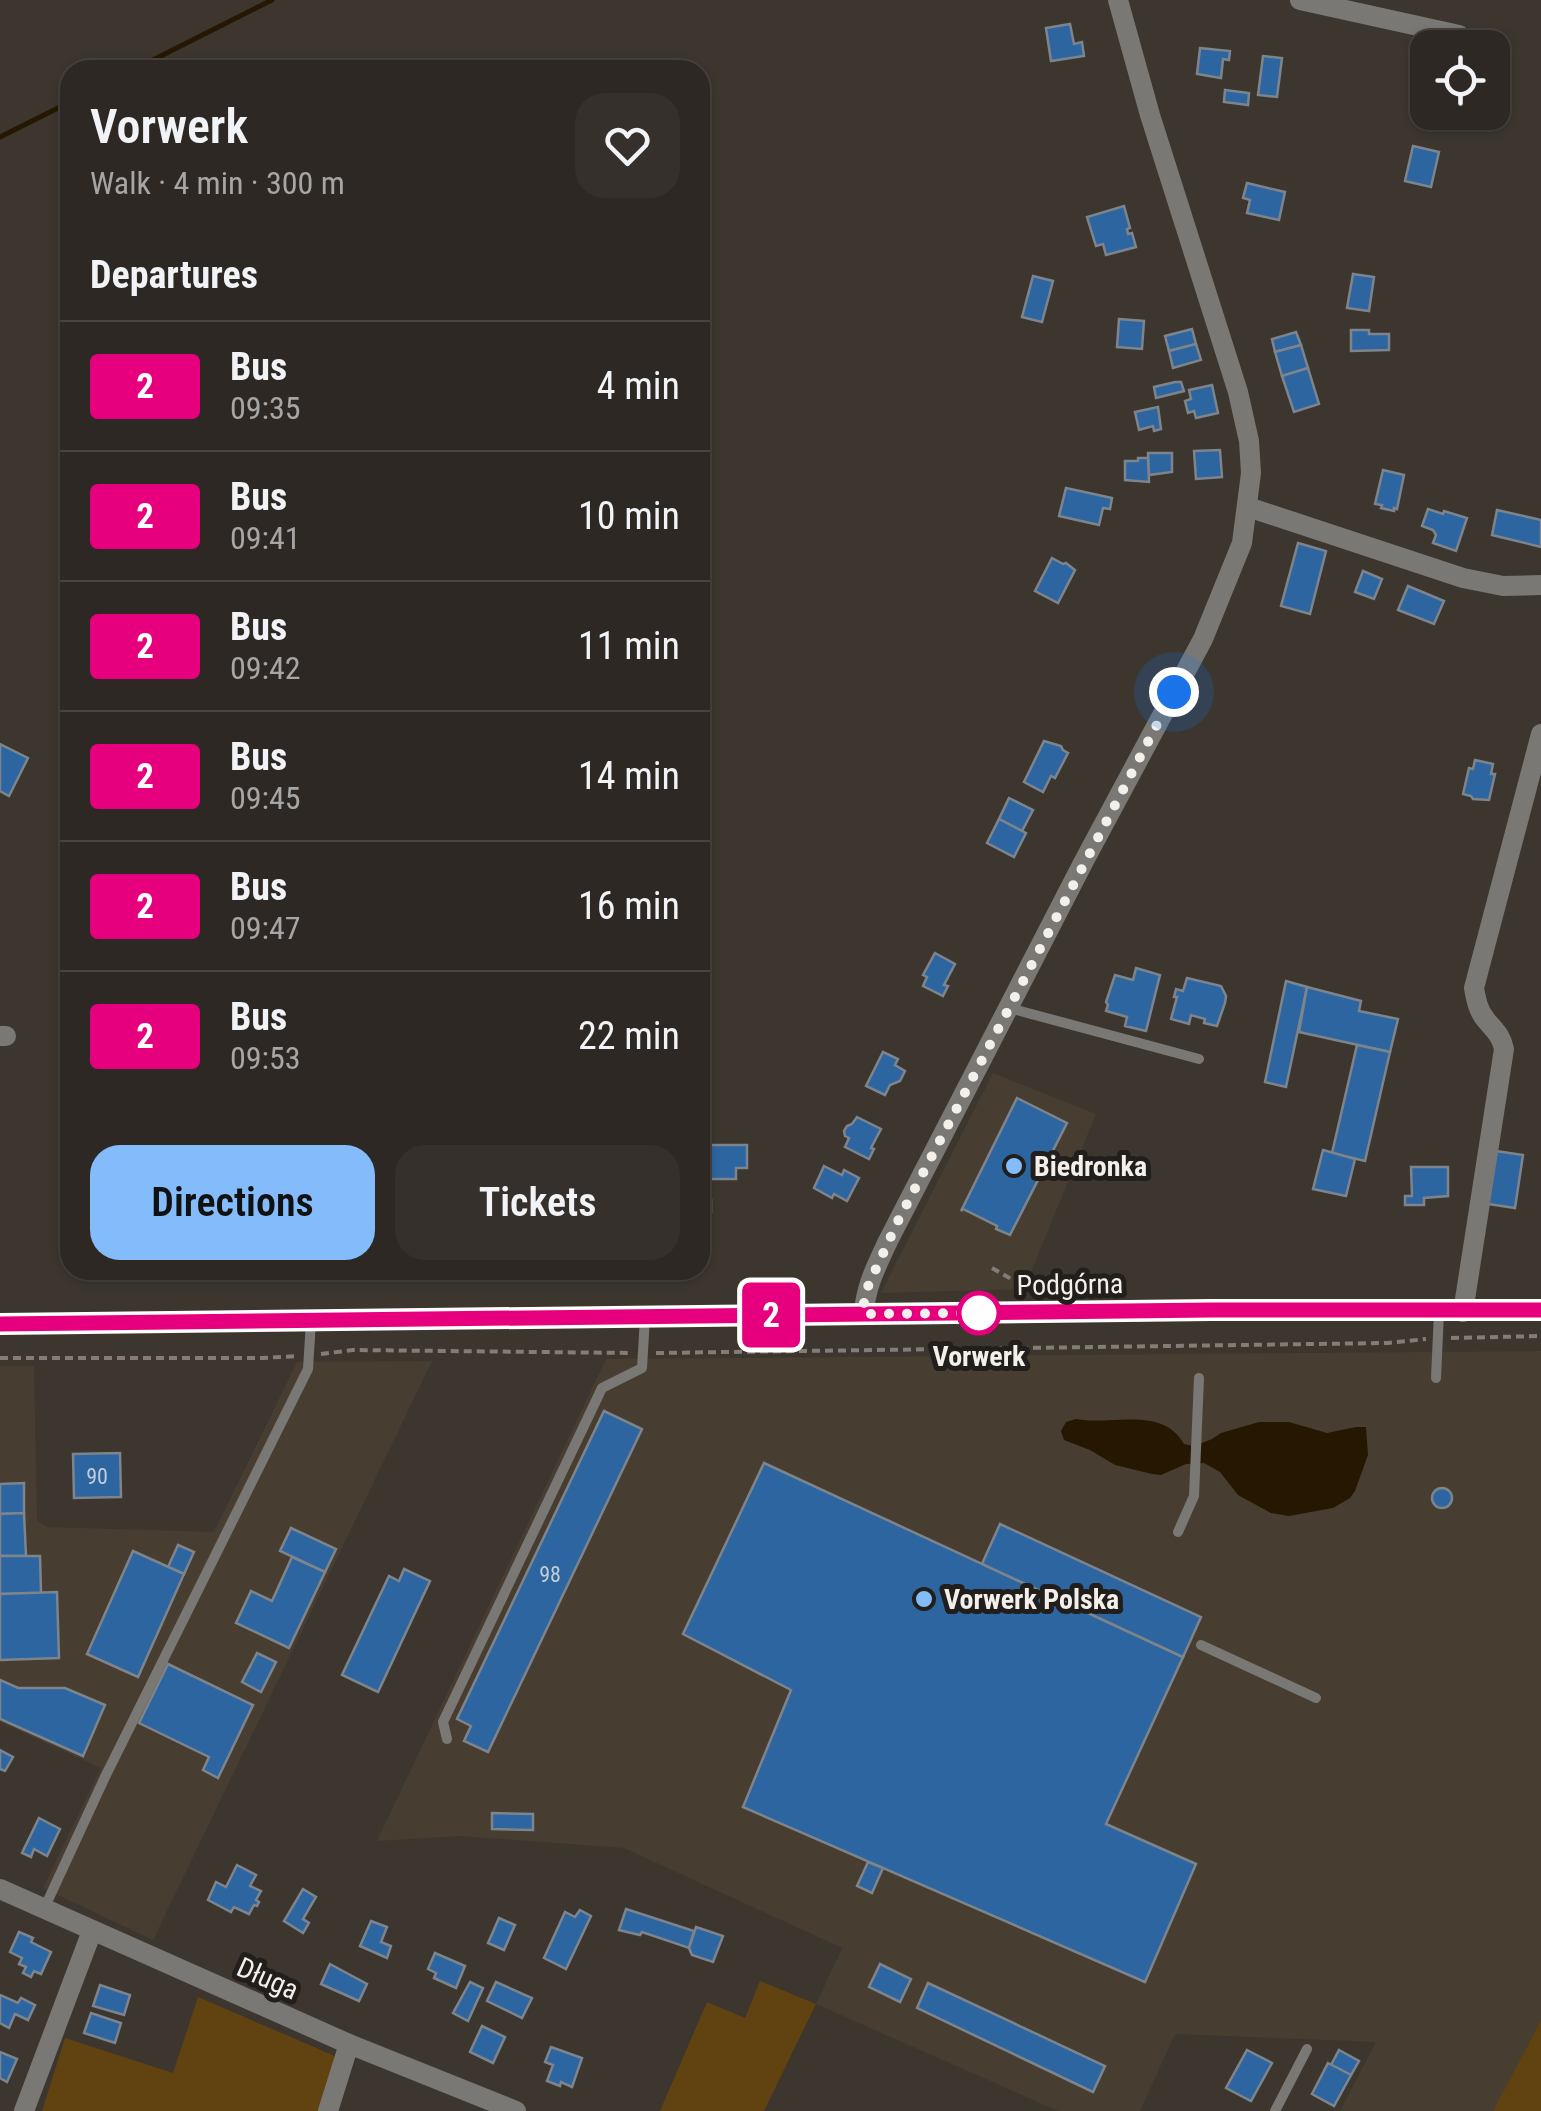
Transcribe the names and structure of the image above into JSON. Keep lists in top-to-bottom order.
{
  "streets": {
    "main road": ["Podgórna"],
    "street": ["Długa"]
  },
  "places": ["Biedronka", "Vorwerk", "Vorwerk Polska"],
  "lines": ["bus line 2"],
  "house_numbers": ["90", "98"],
  "page": {
    "on_map": "2",
    "heading": [
      ["Vorwerk", "Walk · 4 min · 300 m"],
      "Departures"
    ],
    "list": [
      {
        "mark": "2",
        "name": "Bus",
        "note": "09:35",
        "value": "4 min"
      },
      {
        "mark": "2",
        "name": "Bus",
        "note": "09:41",
        "value": "10 min"
      },
      {
        "mark": "2",
        "name": "Bus",
        "note": "09:42",
        "value": "11 min"
      },
      {
        "mark": "2",
        "name": "Bus",
        "note": "09:45",
        "value": "14 min"
      },
      {
        "mark": "2",
        "name": "Bus",
        "note": "09:47",
        "value": "16 min"
      },
      {
        "mark": "2",
        "name": "Bus",
        "note": "09:53",
        "value": "22 min"
      }
    ],
    "buttons": ["Directions", "Tickets"]
  }
}
